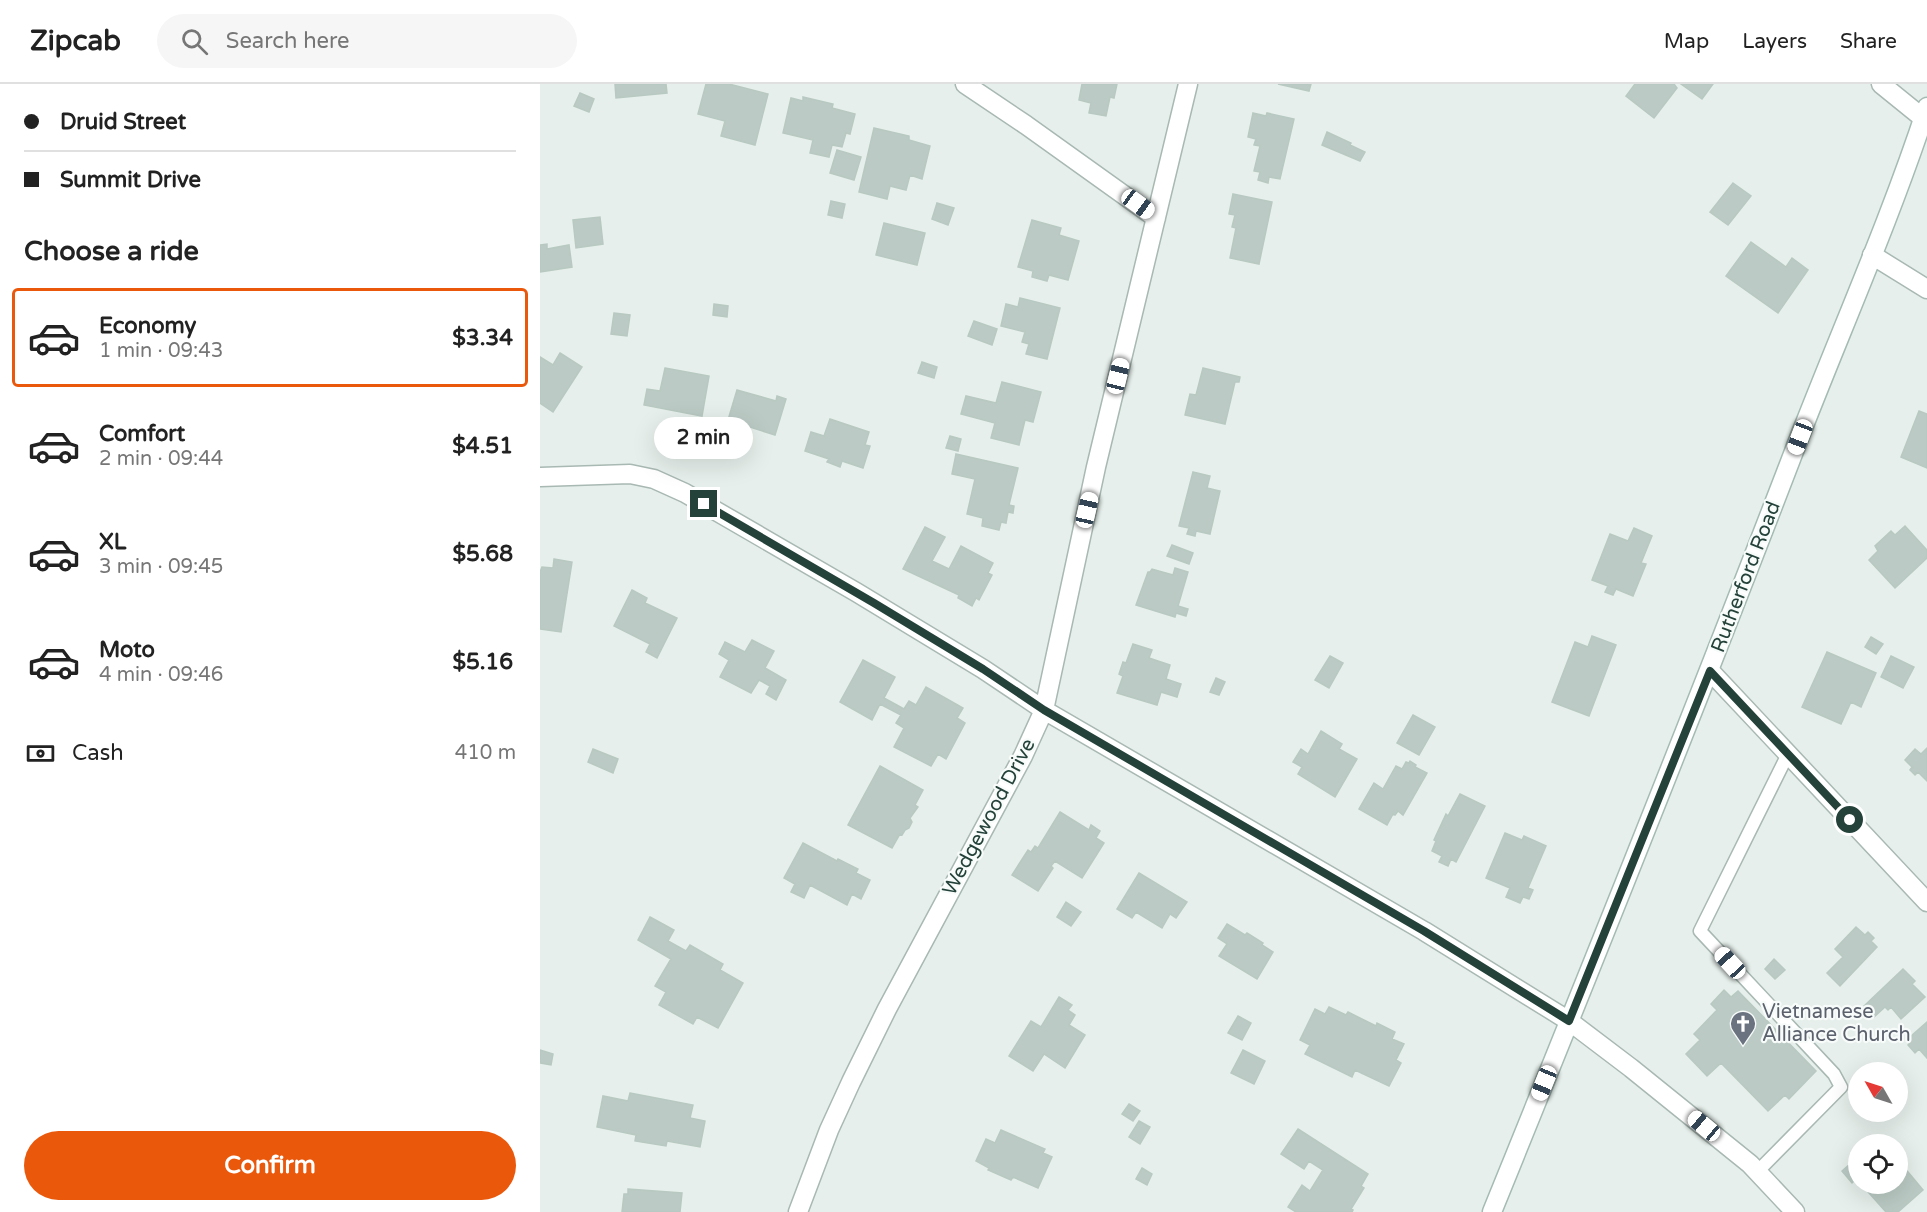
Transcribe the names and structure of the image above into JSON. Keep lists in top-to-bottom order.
{
  "streets": {
    "street": ["Rutherford Road", "Wedgewood Drive"]
  },
  "places": {
    "church": ["Vietnamese Alliance Church"]
  },
  "north": "top left",
  "page": {
    "header": "Zipcab",
    "search": "Search here",
    "nav": ["Map", "Layers", "Share"],
    "banner": ["Druid Street", "Summit Drive"],
    "heading": "Choose a ride",
    "list": [
      {
        "name": "Economy",
        "note": "1 min · 09:43",
        "value": "$3.34"
      },
      {
        "name": "Comfort",
        "note": "2 min · 09:44",
        "value": "$4.51"
      },
      {
        "name": "XL",
        "note": "3 min · 09:45",
        "value": "$5.68"
      },
      {
        "name": "Moto",
        "note": "4 min · 09:46",
        "value": "$5.16"
      }
    ],
    "bubble": "2 min",
    "pay": ["Cash", "410 m"],
    "buttons": "Confirm"
  }
}
